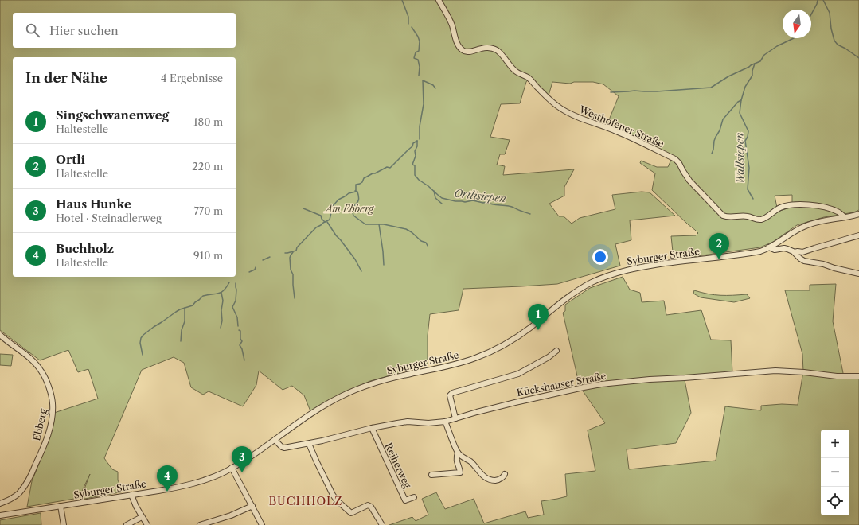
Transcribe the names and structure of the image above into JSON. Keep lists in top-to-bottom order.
{
  "streets": {
    "street": [
      "Westhofener Straße",
      "Syburger Straße",
      "Kückshauser Straße",
      "Ebberg",
      "Reiherweg"
    ]
  },
  "crossings": [
    ["Westhofener Straße", "Syburger Straße"],
    ["Syburger Straße", "Kückshauser Straße"],
    ["Kückshauser Straße", "Reiherweg"]
  ],
  "districts": ["BUCHHOLZ"],
  "water": ["Wallsiepen", "Ortlisiepen"],
  "parks": ["Am Ebberg"],
  "north": "bottom",
  "page": {
    "search": "Hier suchen",
    "heading": ["In der Nähe", "4 Ergebnisse"],
    "list": [
      {
        "mark": "1",
        "name": "Singschwanenweg",
        "note": "Haltestelle",
        "value": "180 m"
      },
      {
        "mark": "2",
        "name": "Ortli",
        "note": "Haltestelle",
        "value": "220 m"
      },
      {
        "mark": "3",
        "name": "Haus Hunke",
        "note": "Hotel · Steinadlerweg",
        "value": "770 m"
      },
      {
        "mark": "4",
        "name": "Buchholz",
        "note": "Haltestelle",
        "value": "910 m"
      }
    ],
    "pins": [
      "2",
      "1",
      "3",
      "4"
    ],
    "map_buttons": ["+", "−"]
  }
}
